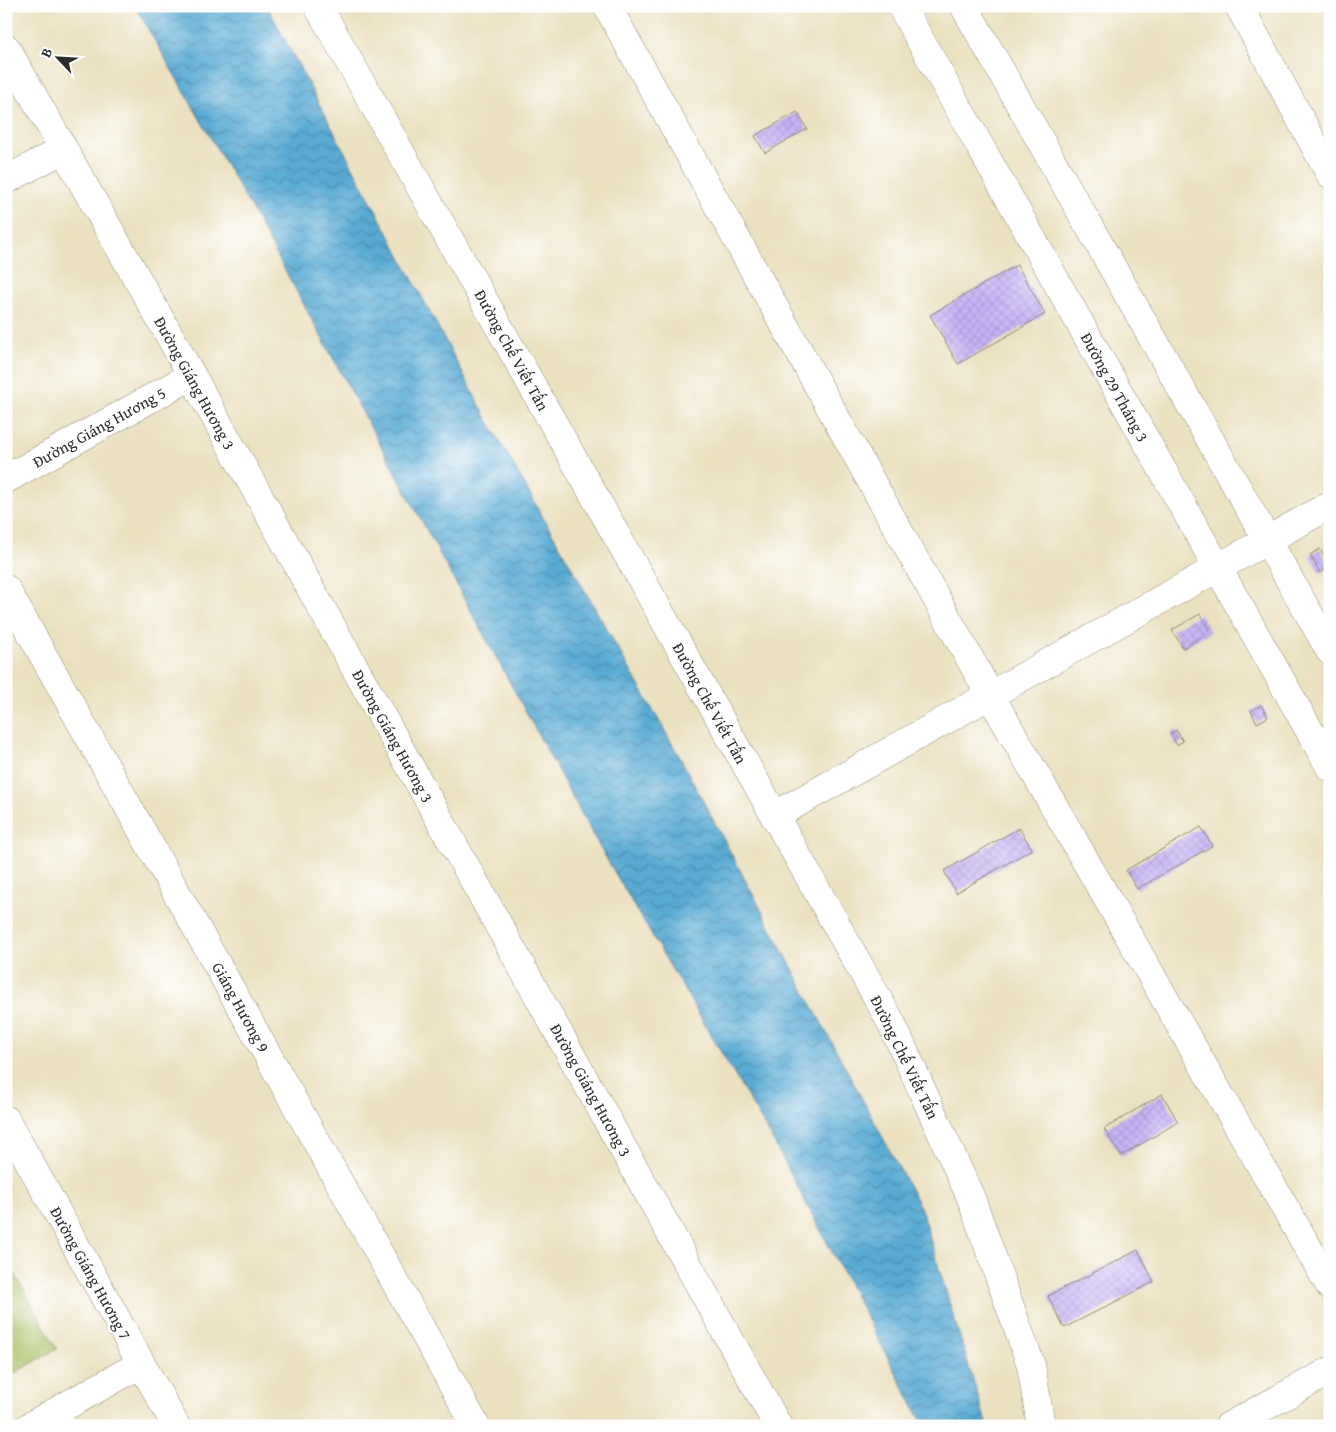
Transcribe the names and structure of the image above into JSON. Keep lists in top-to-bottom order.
{
  "streets": {
    "street": [
      "Đường Chế Viết Tấn",
      "Đường Giáng Hương 3",
      "Đường 29 Tháng 3",
      "Đường Giáng Hương 5",
      "Giáng Hương 9",
      "Đường Giáng Hương 7"
    ]
  },
  "crossings": [
    ["Đường Giáng Hương 3", "Đường Giáng Hương 5"]
  ],
  "north": "top left"
}
